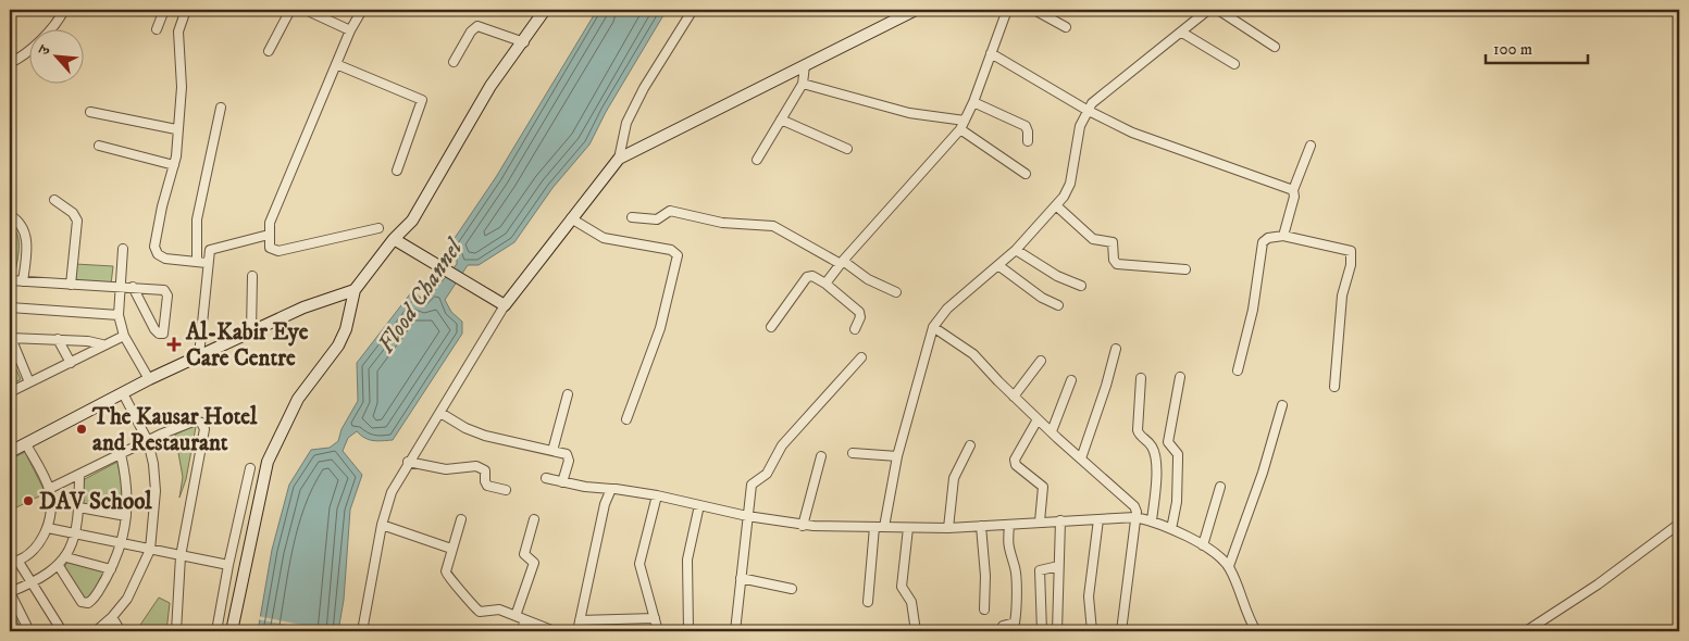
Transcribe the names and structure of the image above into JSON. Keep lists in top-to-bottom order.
{
  "water": ["Flood Channel"],
  "places": {
    "health": ["Al-Kabir Eye Care Centre"],
    "other": ["The Kausar Hotel and Restaurant", "DAV School"]
  },
  "scale_bar": "100 m",
  "north": "top left"
}
